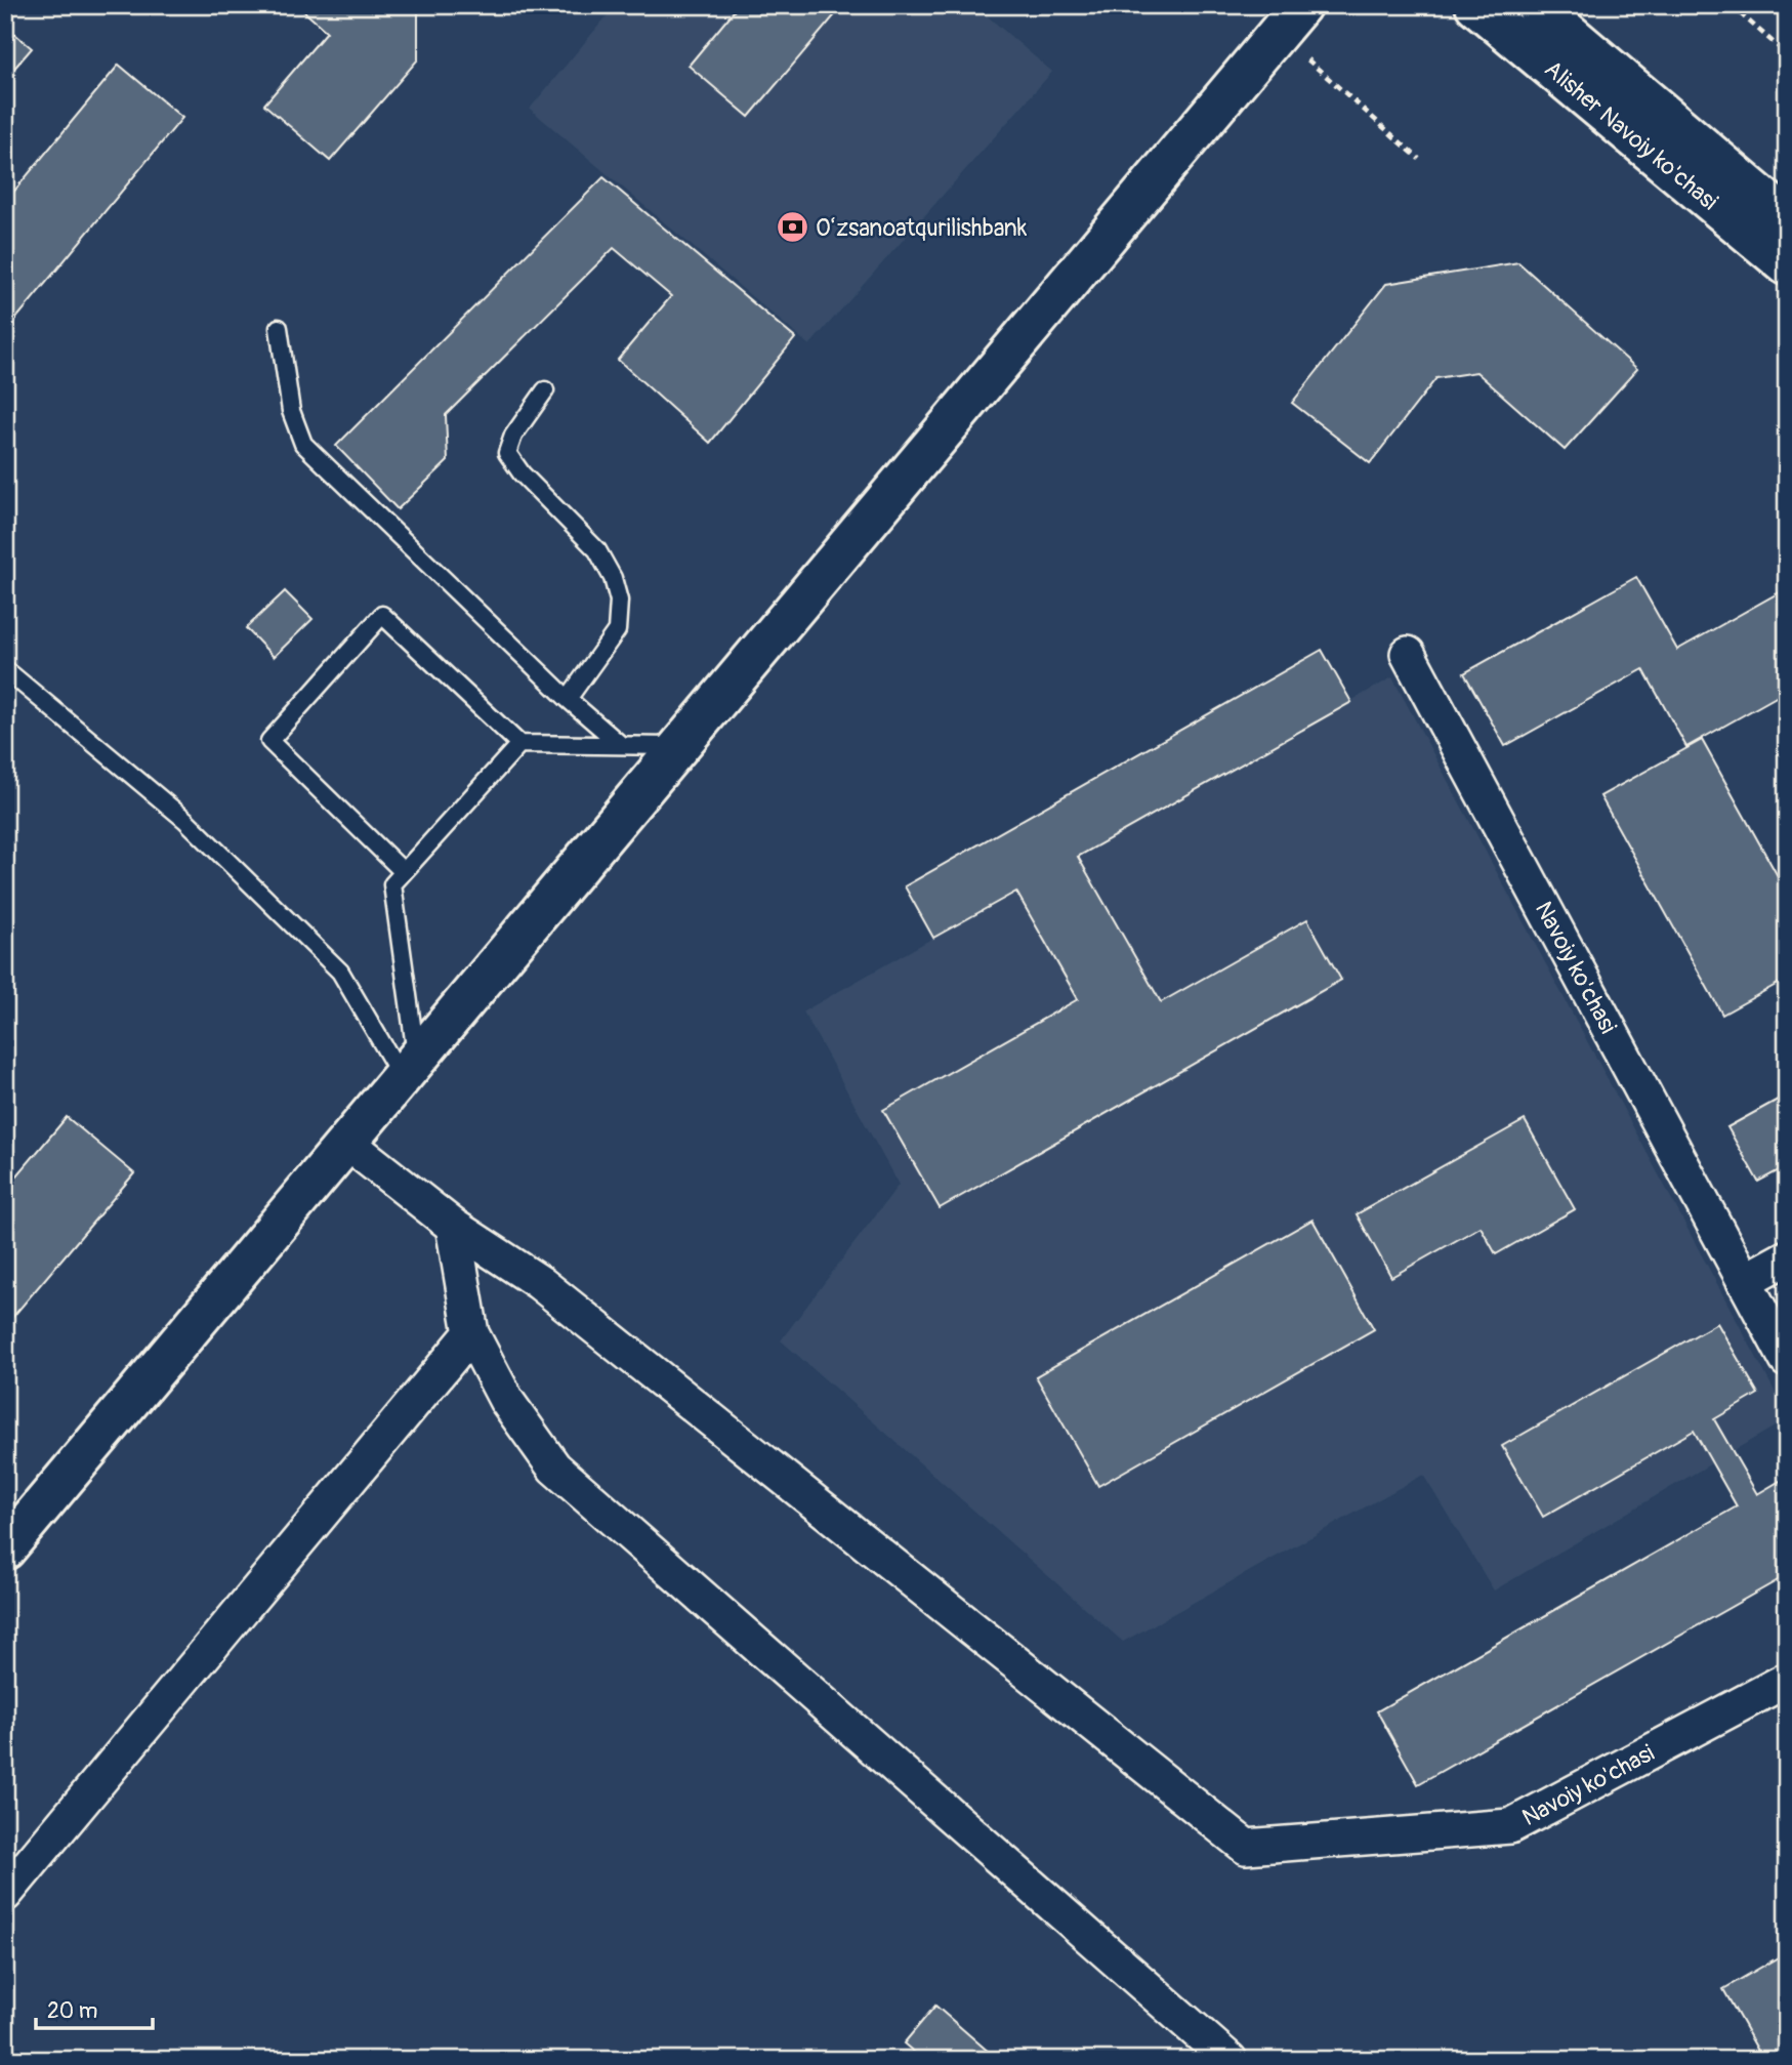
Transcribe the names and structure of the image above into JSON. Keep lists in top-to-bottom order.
{
  "streets": {
    "street": ["Alisher Navoiy ko'chasi", "Navoiy ko'chasi"]
  },
  "places": {
    "bank": ["Oʻzsanoatqurilishbank"]
  },
  "scale_bar": "20 m"
}
